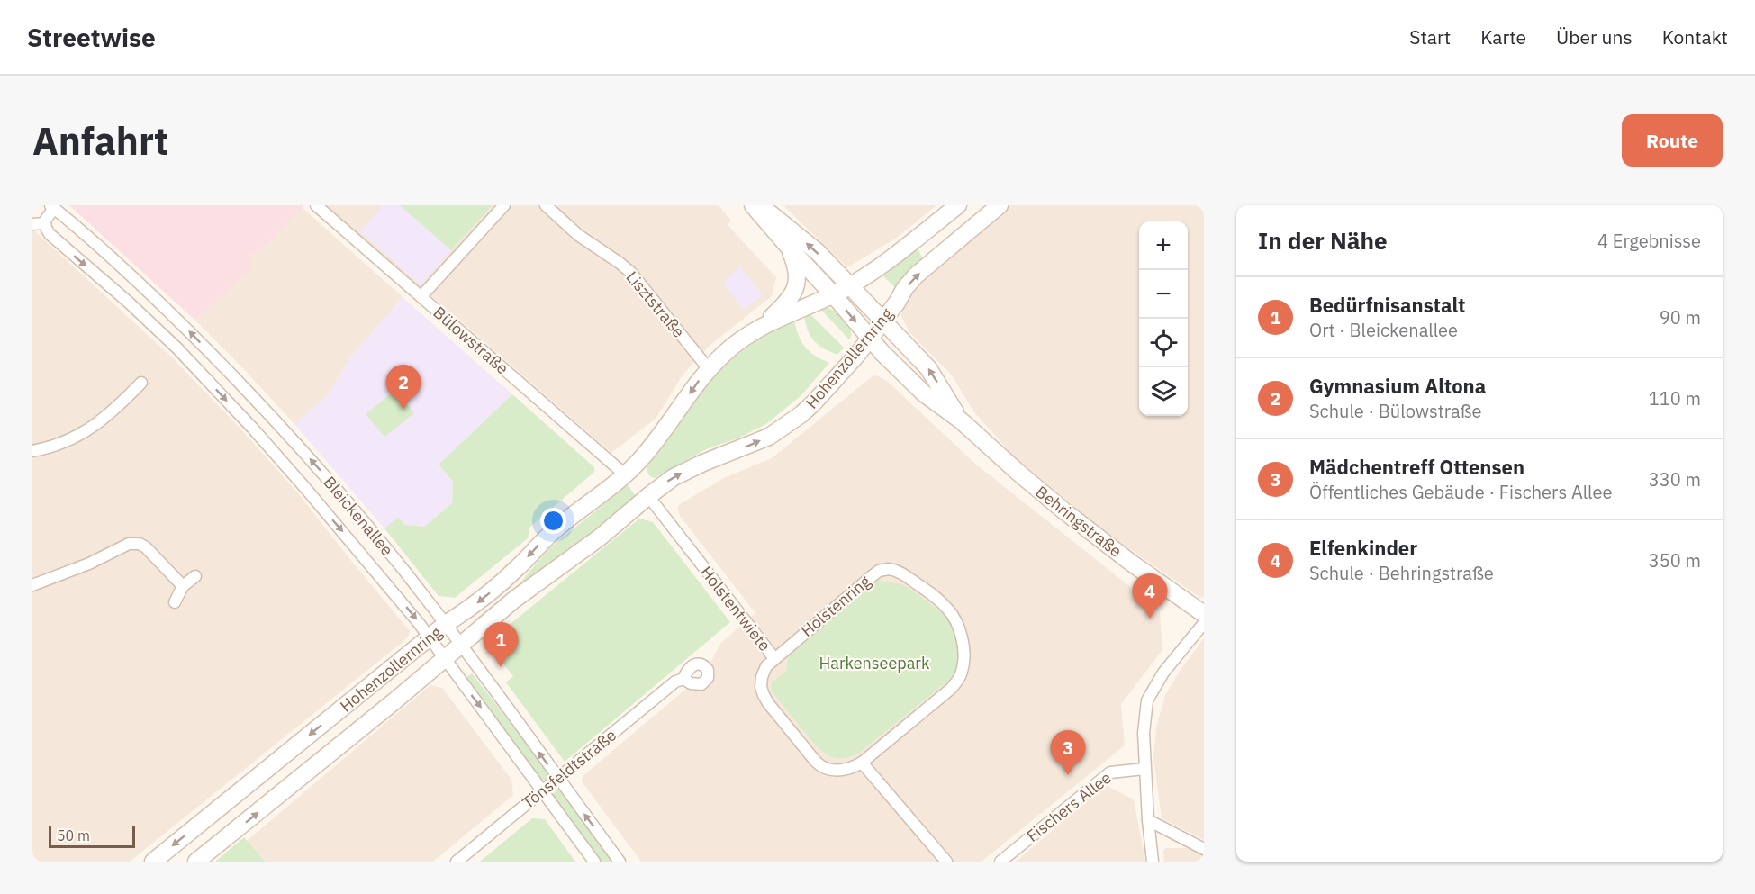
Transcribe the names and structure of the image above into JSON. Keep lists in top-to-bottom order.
{
  "streets": {
    "main road": ["Hohenzollernring", "Behringstraße"],
    "street": [
      "Lisztstraße",
      "Bülowstraße",
      "Bleickenallee",
      "Holstenring",
      "Holstentwiete",
      "Tönsfeldtstraße",
      "Fischers Allee"
    ]
  },
  "crossings": [
    ["Lisztstraße", "Hohenzollernring"],
    ["Bülowstraße", "Hohenzollernring"],
    ["Hohenzollernring", "Bleickenallee"],
    ["Hohenzollernring", "Behringstraße"],
    ["Hohenzollernring", "Holstentwiete"],
    ["Bleickenallee", "Tönsfeldtstraße"],
    ["Holstenring", "Holstentwiete"]
  ],
  "parks": ["Harkenseepark"],
  "scale_bar": "50 m",
  "page": {
    "header": "Streetwise",
    "nav": [
      "Start",
      "Karte",
      "Über uns",
      "Kontakt"
    ],
    "buttons": "Route",
    "title": "Anfahrt",
    "heading": ["In der Nähe", "4 Ergebnisse"],
    "map_buttons": ["+", "−"],
    "list": [
      {
        "mark": "1",
        "name": "Bedürfnisanstalt",
        "note": "Ort · Bleickenallee",
        "value": "90 m"
      },
      {
        "mark": "2",
        "name": "Gymnasium Altona",
        "note": "Schule · Bülowstraße",
        "value": "110 m"
      },
      {
        "mark": "3",
        "name": "Mädchentreff Ottensen",
        "note": "Öffentliches Gebäude · Fischers Allee",
        "value": "330 m"
      },
      {
        "mark": "4",
        "name": "Elfenkinder",
        "note": "Schule · Behringstraße",
        "value": "350 m"
      }
    ],
    "pins": [
      "2",
      "4",
      "1",
      "3"
    ],
    "scale": "50 m"
  }
}
